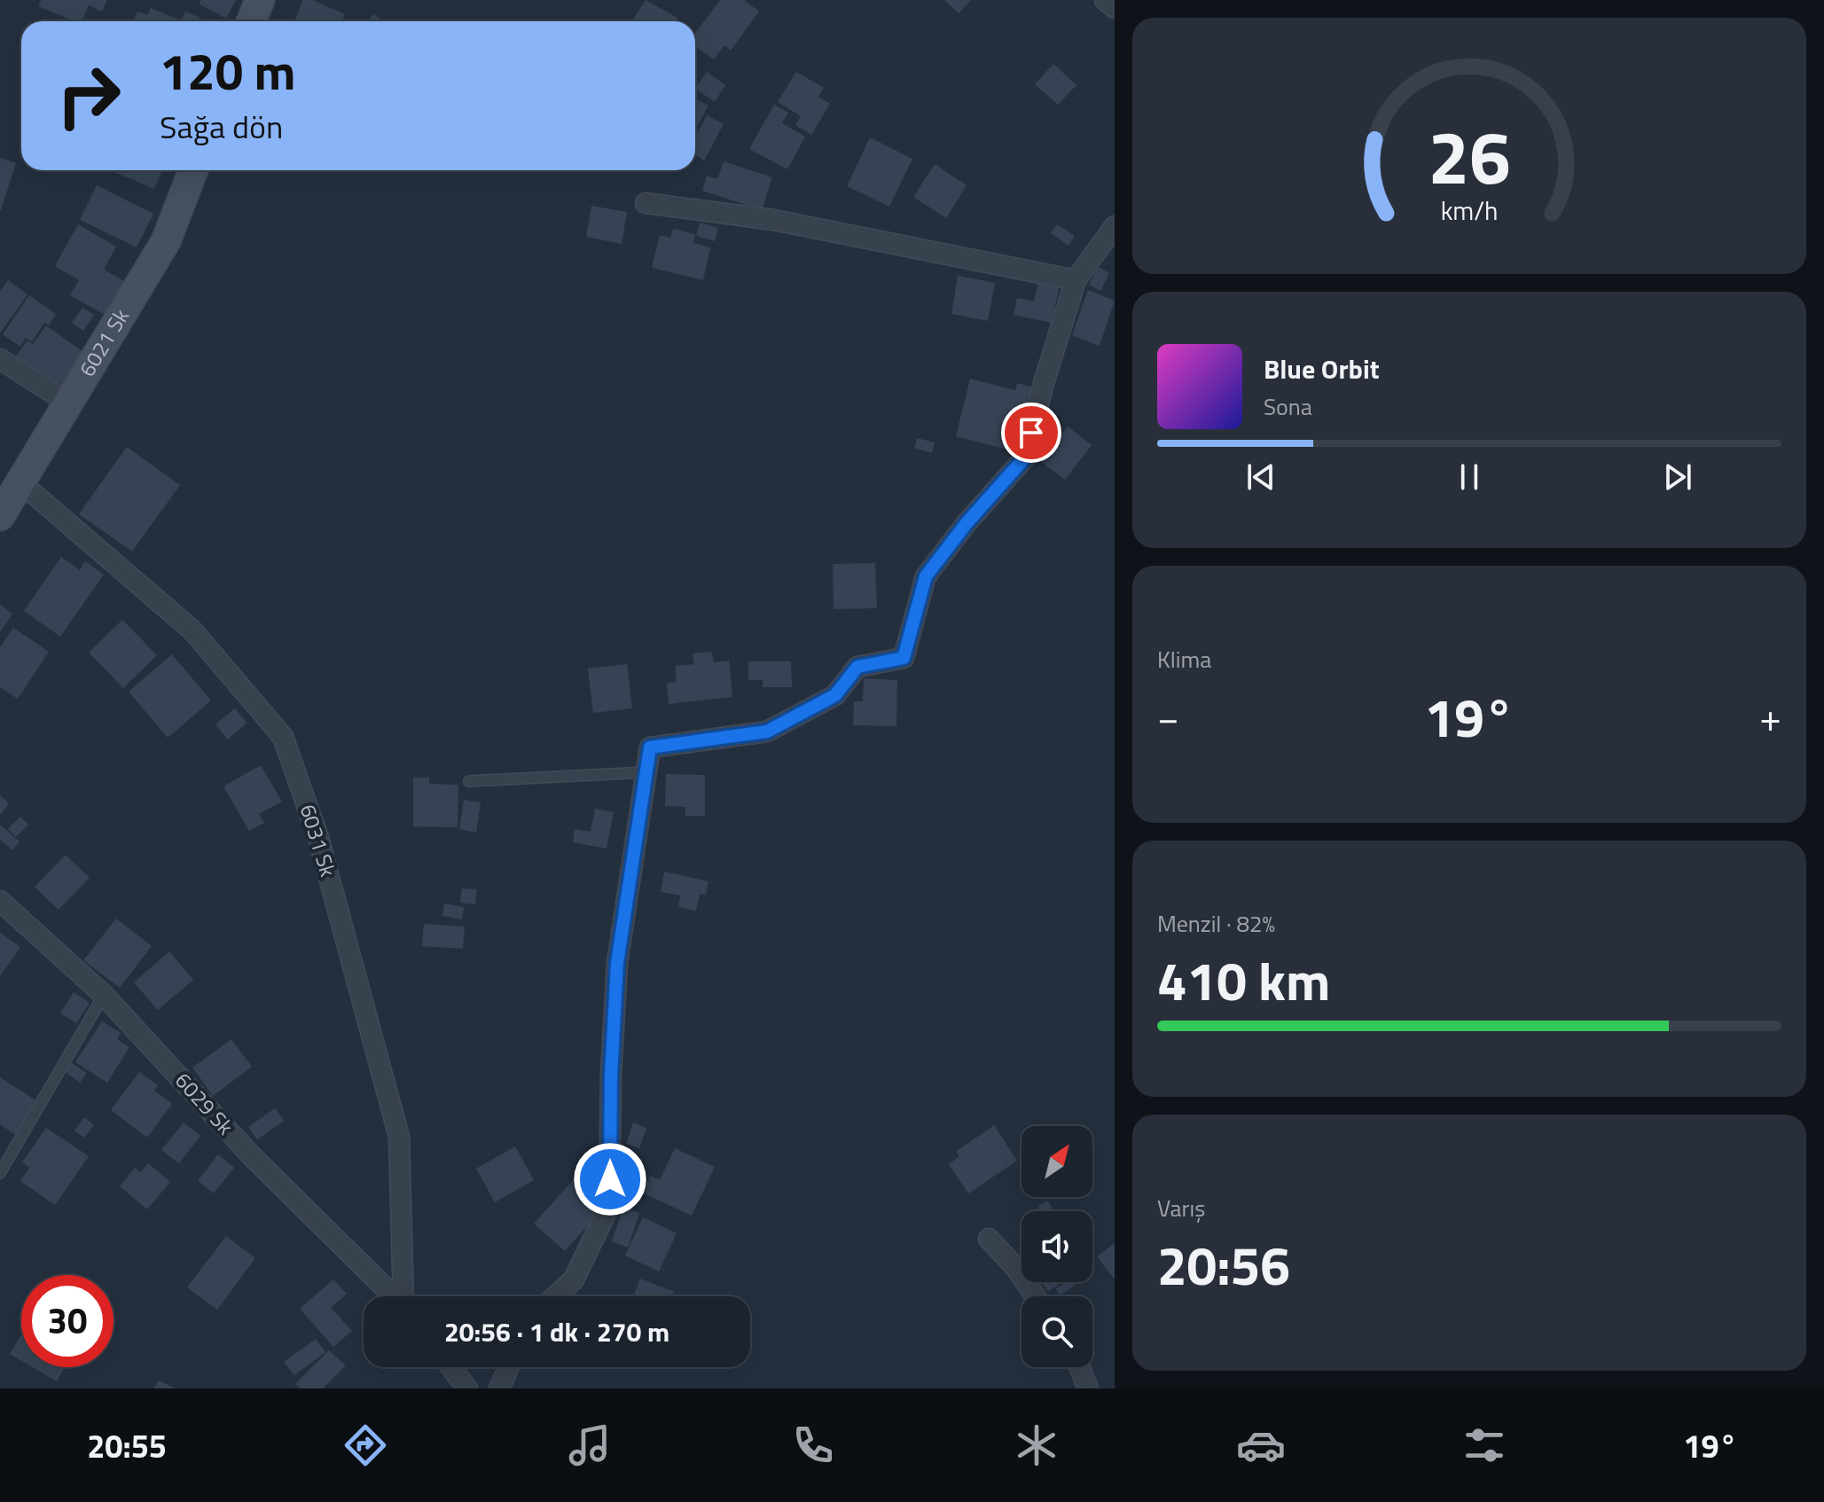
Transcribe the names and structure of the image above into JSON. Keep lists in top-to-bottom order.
{
  "streets": {
    "street": ["6021 Sk", "6031 Sk", "6029 Sk"]
  },
  "crossings": [
    ["6021 Sk", "6031 Sk"]
  ],
  "north": "top right",
  "page": {
    "turn": ["120 m", "Sağa dön"],
    "song": ["Blue Orbit", "Sona"],
    "tile": [
      "Klima",
      ["Menzil · 82%", "410 km"],
      ["Varış", "20:56"]
    ],
    "heat": ["−", "19°", "+"],
    "limit": "30",
    "trip": "20:56 · 1 dk · 270 m",
    "tabs": ["20:55", "19°"],
    "gauge": ["26", "km/h"]
  }
}
